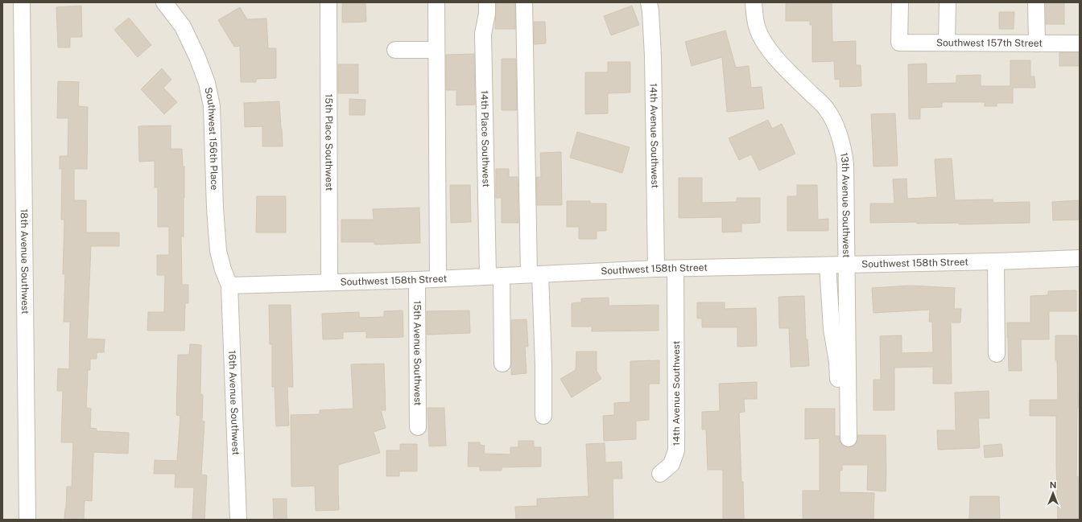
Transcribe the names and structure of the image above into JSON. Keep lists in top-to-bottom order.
{
  "streets": {
    "street": [
      "Southwest 157th Street",
      "14th Avenue Southwest",
      "Southwest 156th Place",
      "14th Place Southwest",
      "15th Place Southwest",
      "13th Avenue Southwest",
      "18th Avenue Southwest",
      "Southwest 158th Street",
      "15th Avenue Southwest",
      "16th Avenue Southwest"
    ]
  },
  "crossings": [
    ["14th Avenue Southwest", "Southwest 158th Street"],
    ["Southwest 156th Place", "Southwest 158th Street"],
    ["Southwest 156th Place", "16th Avenue Southwest"],
    ["14th Place Southwest", "Southwest 158th Street"],
    ["15th Place Southwest", "Southwest 158th Street"],
    ["13th Avenue Southwest", "Southwest 158th Street"],
    ["Southwest 158th Street", "15th Avenue Southwest"],
    ["Southwest 158th Street", "16th Avenue Southwest"]
  ],
  "north": "top"
}
